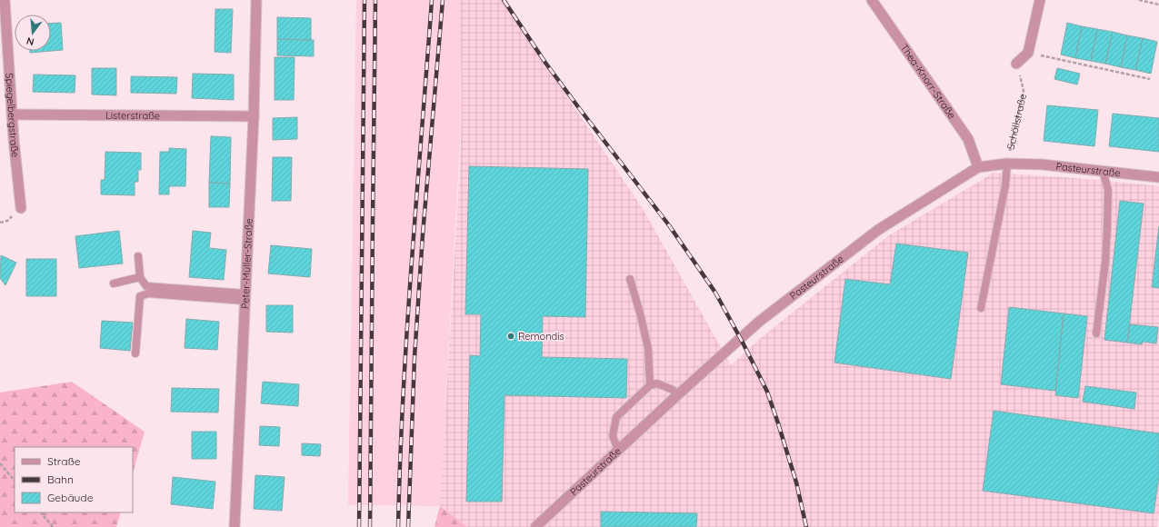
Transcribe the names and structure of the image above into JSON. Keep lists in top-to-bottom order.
{
  "streets": {
    "street": [
      "Thea-Knorr-Straße",
      "Spiegelbergstraße",
      "Listerstraße",
      "Pasteurstraße",
      "Peter-Müller-Straße"
    ],
    "path": ["Schöllstraße"]
  },
  "crossings": [
    ["Thea-Knorr-Straße", "Pasteurstraße"],
    ["Spiegelbergstraße", "Listerstraße"],
    ["Listerstraße", "Peter-Müller-Straße"],
    ["Schöllstraße", "Pasteurstraße"]
  ],
  "places": ["Remondis"],
  "legend": ["Straße", "Bahn", "Gebäude"],
  "north": "bottom"
}
